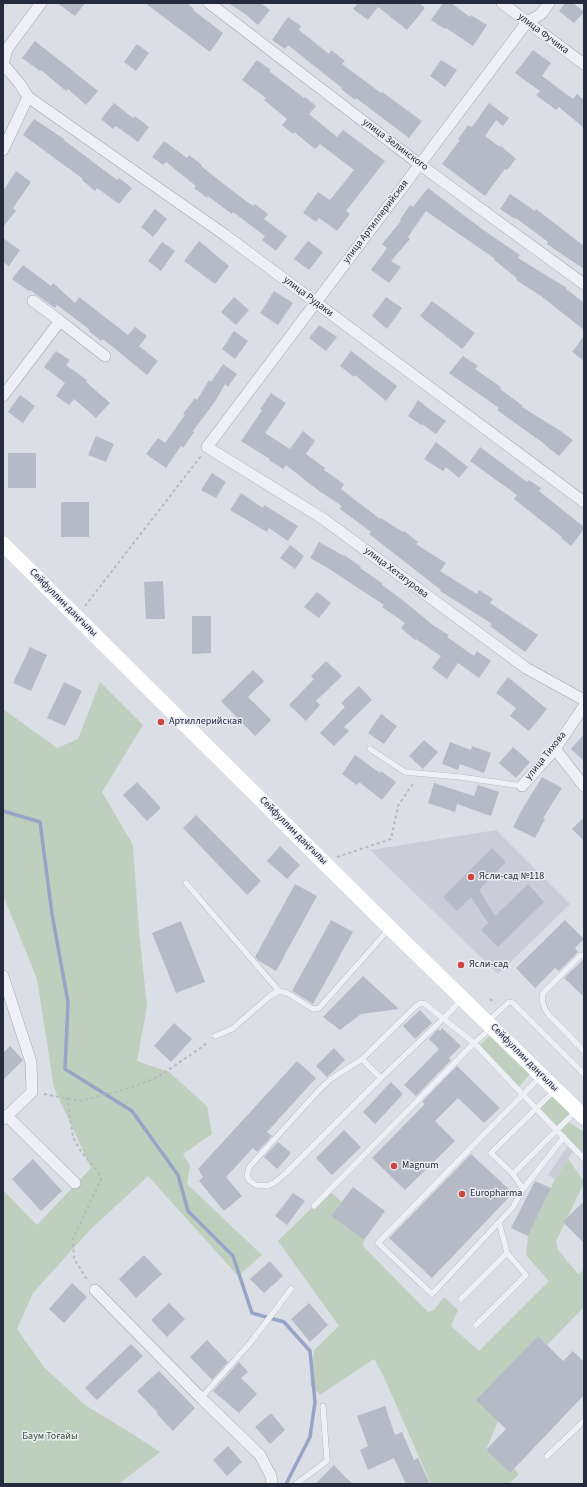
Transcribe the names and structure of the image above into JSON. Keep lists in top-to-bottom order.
{
  "streets": {
    "main road": ["Сейфуллин даңғылы"],
    "street": [
      "улица Фучика",
      "улица Зелинского",
      "улица Артиллерийская",
      "улица Рудаки",
      "улица Хетагурова",
      "улица Тихова"
    ]
  },
  "crossings": [
    ["улица Фучика", "улица Артиллерийская"],
    ["улица Зелинского", "улица Артиллерийская"],
    ["улица Артиллерийская", "улица Рудаки"],
    ["улица Артиллерийская", "улица Хетагурова"]
  ],
  "parks": ["Баум Тоғайы"],
  "places": [
    "Артиллерийская",
    "Ясли-сад №118",
    "Ясли-сад",
    "Magnum",
    "Europharma"
  ]
}
